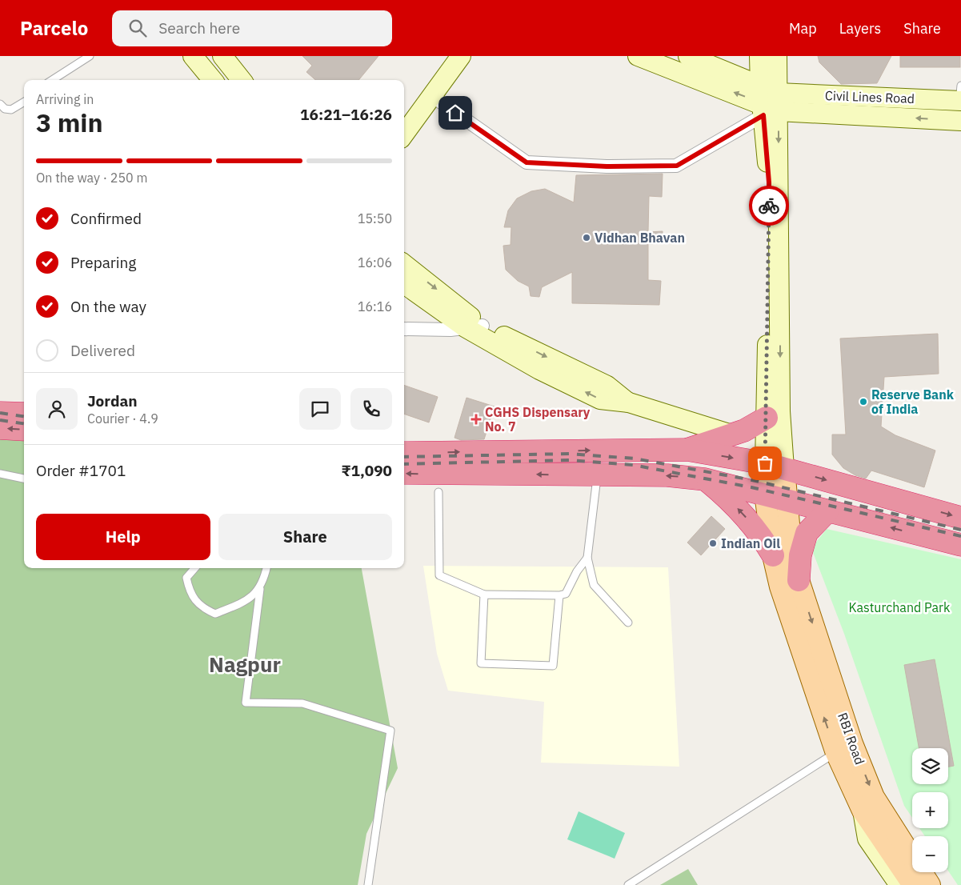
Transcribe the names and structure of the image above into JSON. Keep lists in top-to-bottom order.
{
  "streets": {
    "main road": ["RBI Road"],
    "street": ["Civil Lines Road"]
  },
  "districts": ["Nagpur"],
  "parks": ["Kasturchand Park"],
  "places": {
    "other": ["Vidhan Bhavan", "Reserve Bank of India", "Indian Oil"],
    "health": ["CGHS Dispensary No. 7"]
  },
  "page": {
    "header": "Parcelo",
    "search": "Search here",
    "nav": ["Map", "Layers", "Share"],
    "heading": ["3 min", "Arriving in", "16:21–16:26"],
    "panel": [
      "Jordan",
      "Courier · 4.9",
      "Order #1701",
      "₹1,090"
    ],
    "bar": "On the way · 250 m",
    "list": [
      ["Confirmed", "15:50"],
      ["Preparing", "16:06"],
      ["On the way", "16:16"],
      "Delivered"
    ],
    "buttons": ["Help", "Share"],
    "map_buttons": ["+", "−"]
  }
}
